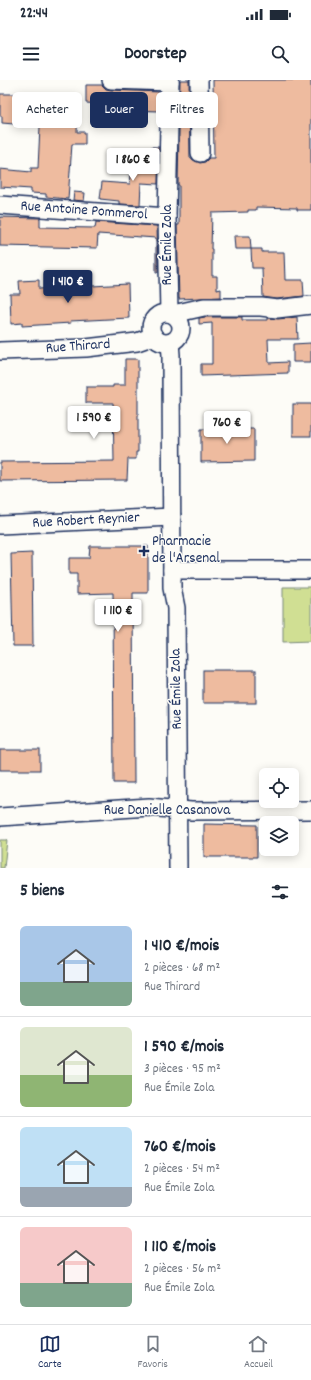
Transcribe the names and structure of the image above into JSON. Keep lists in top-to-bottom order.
{
  "streets": {
    "street": [
      "Rue Antoine Pommerol",
      "Rue Émile Zola",
      "Rue Thirard",
      "Rue Robert Reynier",
      "Rue Danielle Casanova"
    ]
  },
  "crossings": [
    ["Rue Antoine Pommerol", "Rue Émile Zola"],
    ["Rue Émile Zola", "Rue Thirard"],
    ["Rue Émile Zola", "Rue Robert Reynier"],
    ["Rue Émile Zola", "Rue Danielle Casanova"]
  ],
  "places": {
    "health": ["Pharmacie de l'Arsenal"]
  },
  "page": {
    "status": "22:44",
    "header": "Doorstep",
    "chip": ["Acheter", "Louer", "Filtres"],
    "price": [
      "1 860 €",
      "1 410 €",
      "1 590 €",
      "760 €",
      "1 110 €"
    ],
    "heading": "5 biens",
    "list": [
      {
        "name": "1 410 €/mois",
        "note": "2 pièces · 68 m² · Rue Thirard"
      },
      {
        "name": "1 590 €/mois",
        "note": "3 pièces · 95 m² · Rue Émile Zola"
      },
      {
        "name": "760 €/mois",
        "note": "2 pièces · 54 m² · Rue Émile Zola"
      },
      {
        "name": "1 110 €/mois",
        "note": "2 pièces · 56 m² · Rue Émile Zola"
      }
    ],
    "tabs": ["Carte", "Favoris", "Accueil"]
  }
}
